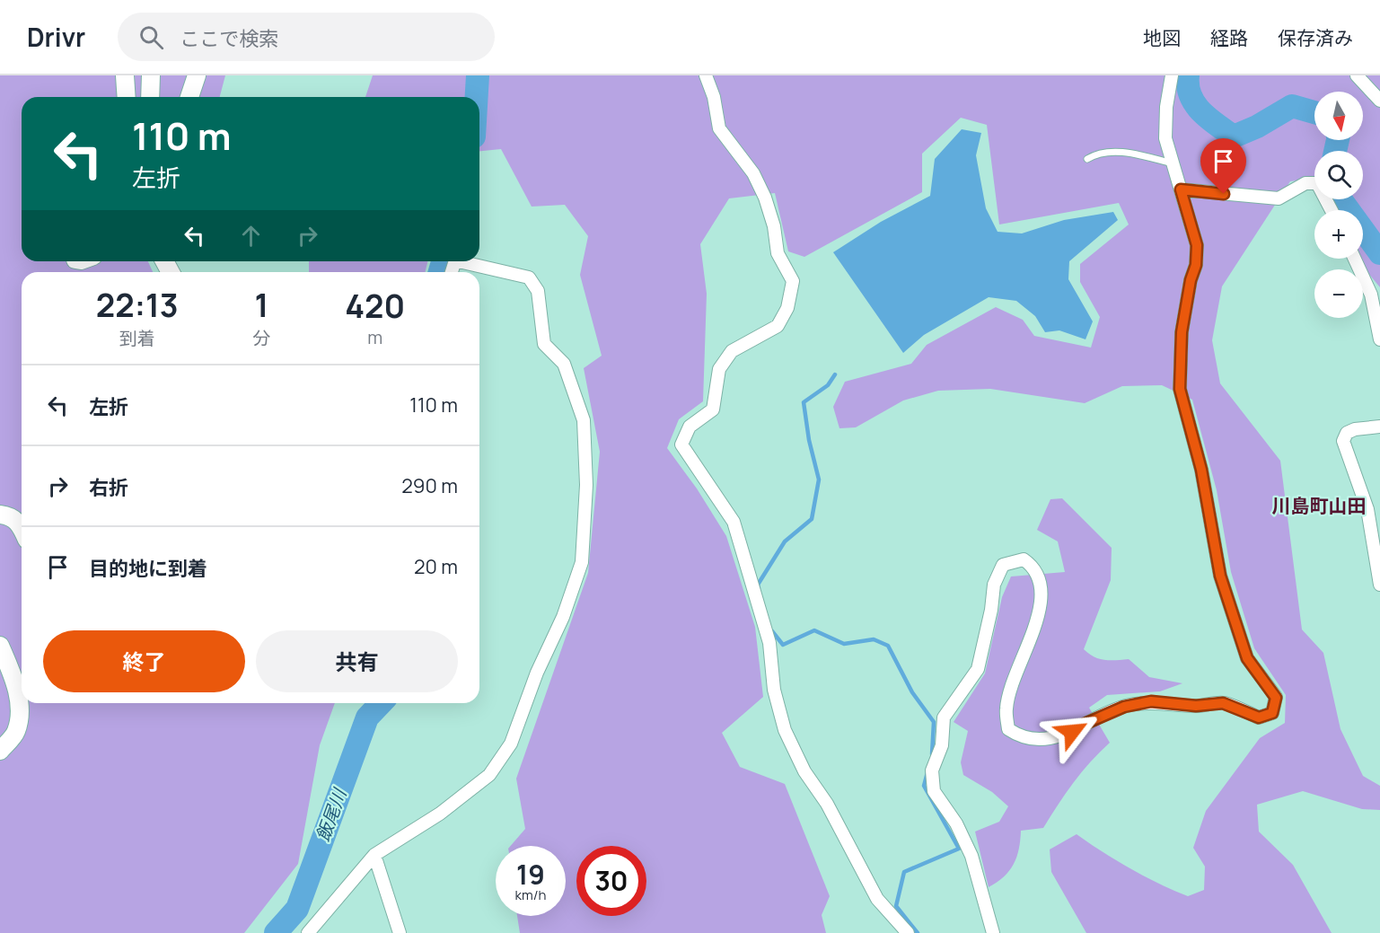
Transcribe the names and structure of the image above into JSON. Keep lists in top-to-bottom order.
{
  "districts": ["川島町山田"],
  "water": ["飯尾川"],
  "north": "bottom",
  "page": {
    "header": "Drivr",
    "search": "ここで検索",
    "nav": ["地図", "経路", "保存済み"],
    "map_buttons": ["+", "−"],
    "turn": ["110 m", "左折"],
    "eta": [
      "22:13",
      "到着",
      "1",
      "分",
      "420",
      "m"
    ],
    "list": [
      {
        "name": "左折",
        "value": "110 m"
      },
      {
        "name": "右折",
        "value": "290 m"
      },
      {
        "name": "目的地に到着",
        "value": "20 m"
      }
    ],
    "buttons": ["終了", "共有"],
    "speed": "19 km/h",
    "limit": "30"
  }
}
